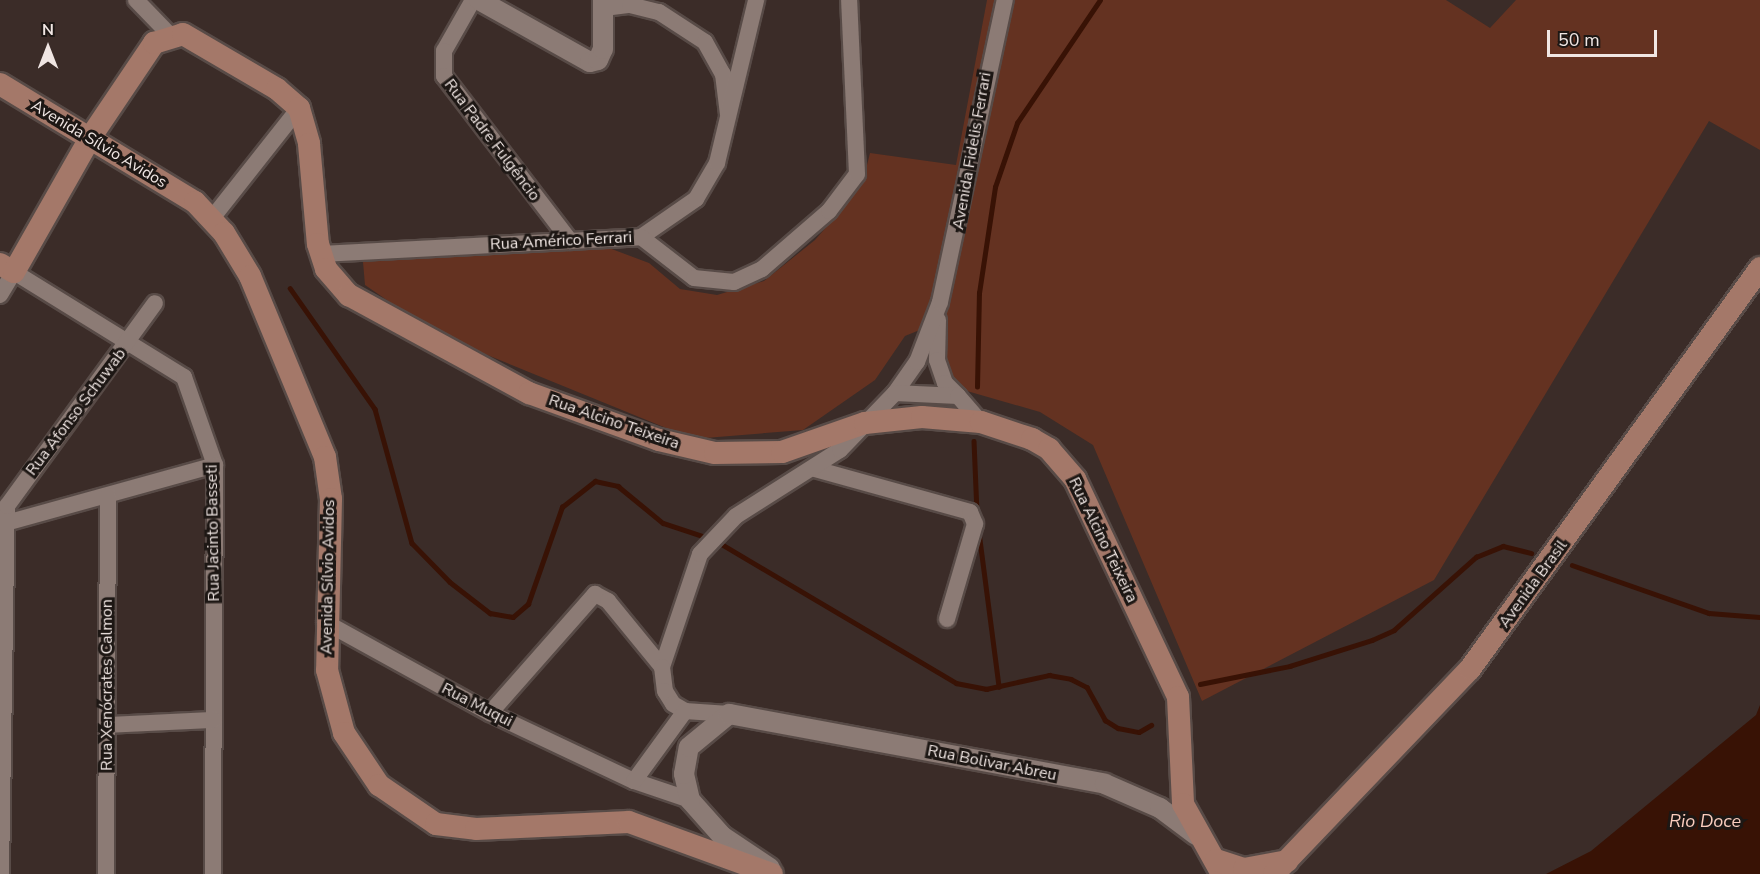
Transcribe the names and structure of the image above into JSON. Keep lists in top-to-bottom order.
{
  "streets": {
    "main road": [
      "Avenida Sílvio Avidos",
      "Rua Alcino Teixeira",
      "Avenida Brasil",
      "Rua Bolivar Abreu"
    ],
    "street": [
      "Rua Padre Fulgêncio",
      "Avenida Fidelis Ferrari",
      "Rua Américo Ferrari",
      "Rua Afonso Schuwab",
      "Rua Jacinto Basseti",
      "Rua Xenócrates Calmon",
      "Rua Muqui"
    ]
  },
  "crossings": [
    ["Rua Padre Fulgêncio", "Rua Américo Ferrari"],
    ["Avenida Sílvio Avidos", "Rua Muqui"],
    ["Avenida Fidelis Ferrari", "Rua Alcino Teixeira"],
    ["Rua Américo Ferrari", "Rua Alcino Teixeira"],
    ["Rua Afonso Schuwab", "Rua Jacinto Basseti"],
    ["Rua Alcino Teixeira", "Rua Bolivar Abreu"]
  ],
  "water": ["Rio Doce"],
  "scale_bar": "50 m",
  "north": "top"
}
